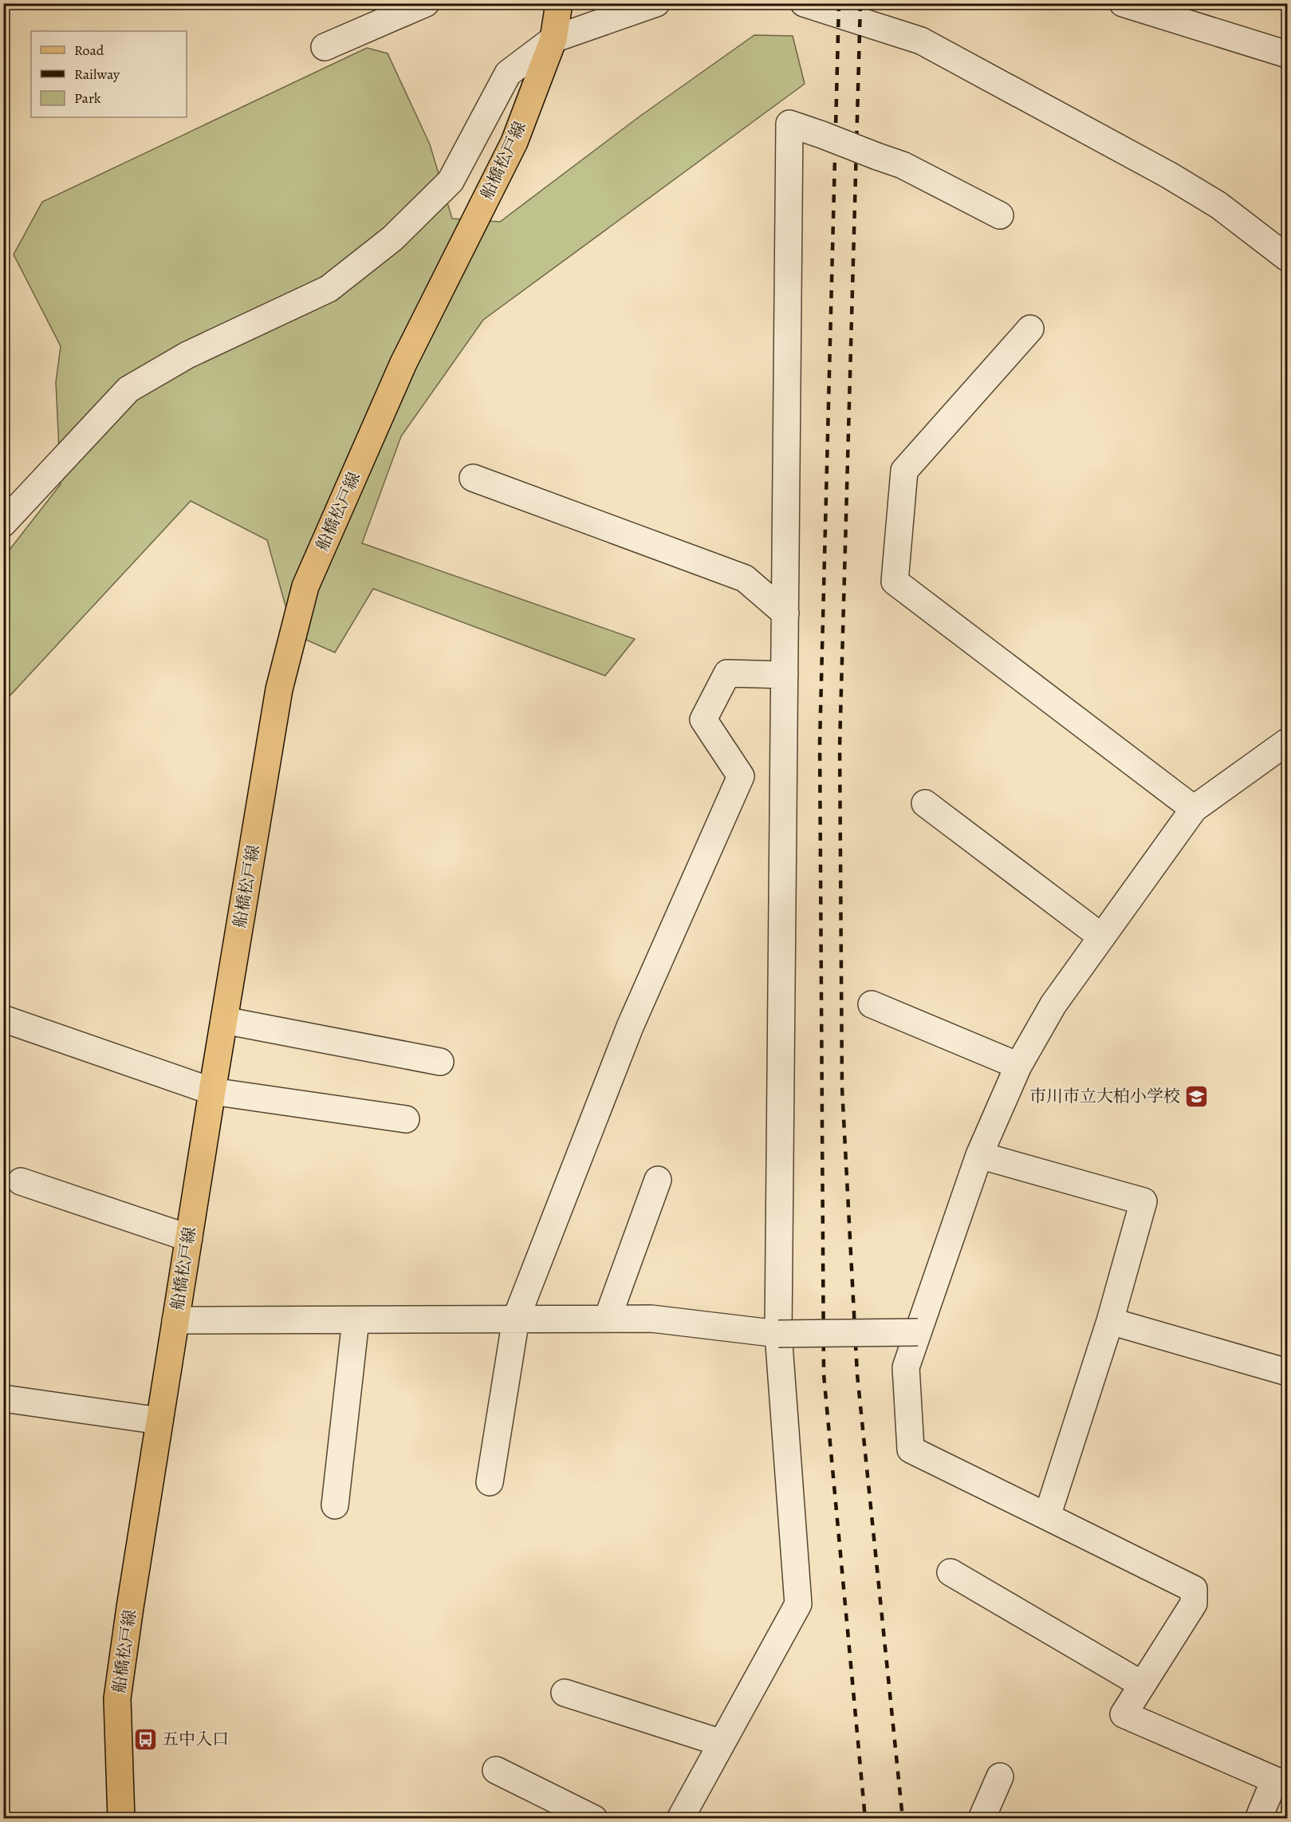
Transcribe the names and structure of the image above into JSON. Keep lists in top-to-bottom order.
{
  "streets": {
    "main road": ["船橋松戸線"]
  },
  "places": {
    "school or university": ["市川市立大柏小学校"],
    "bus stop": ["五中入口"]
  },
  "legend": ["Road", "Railway", "Park"]
}
